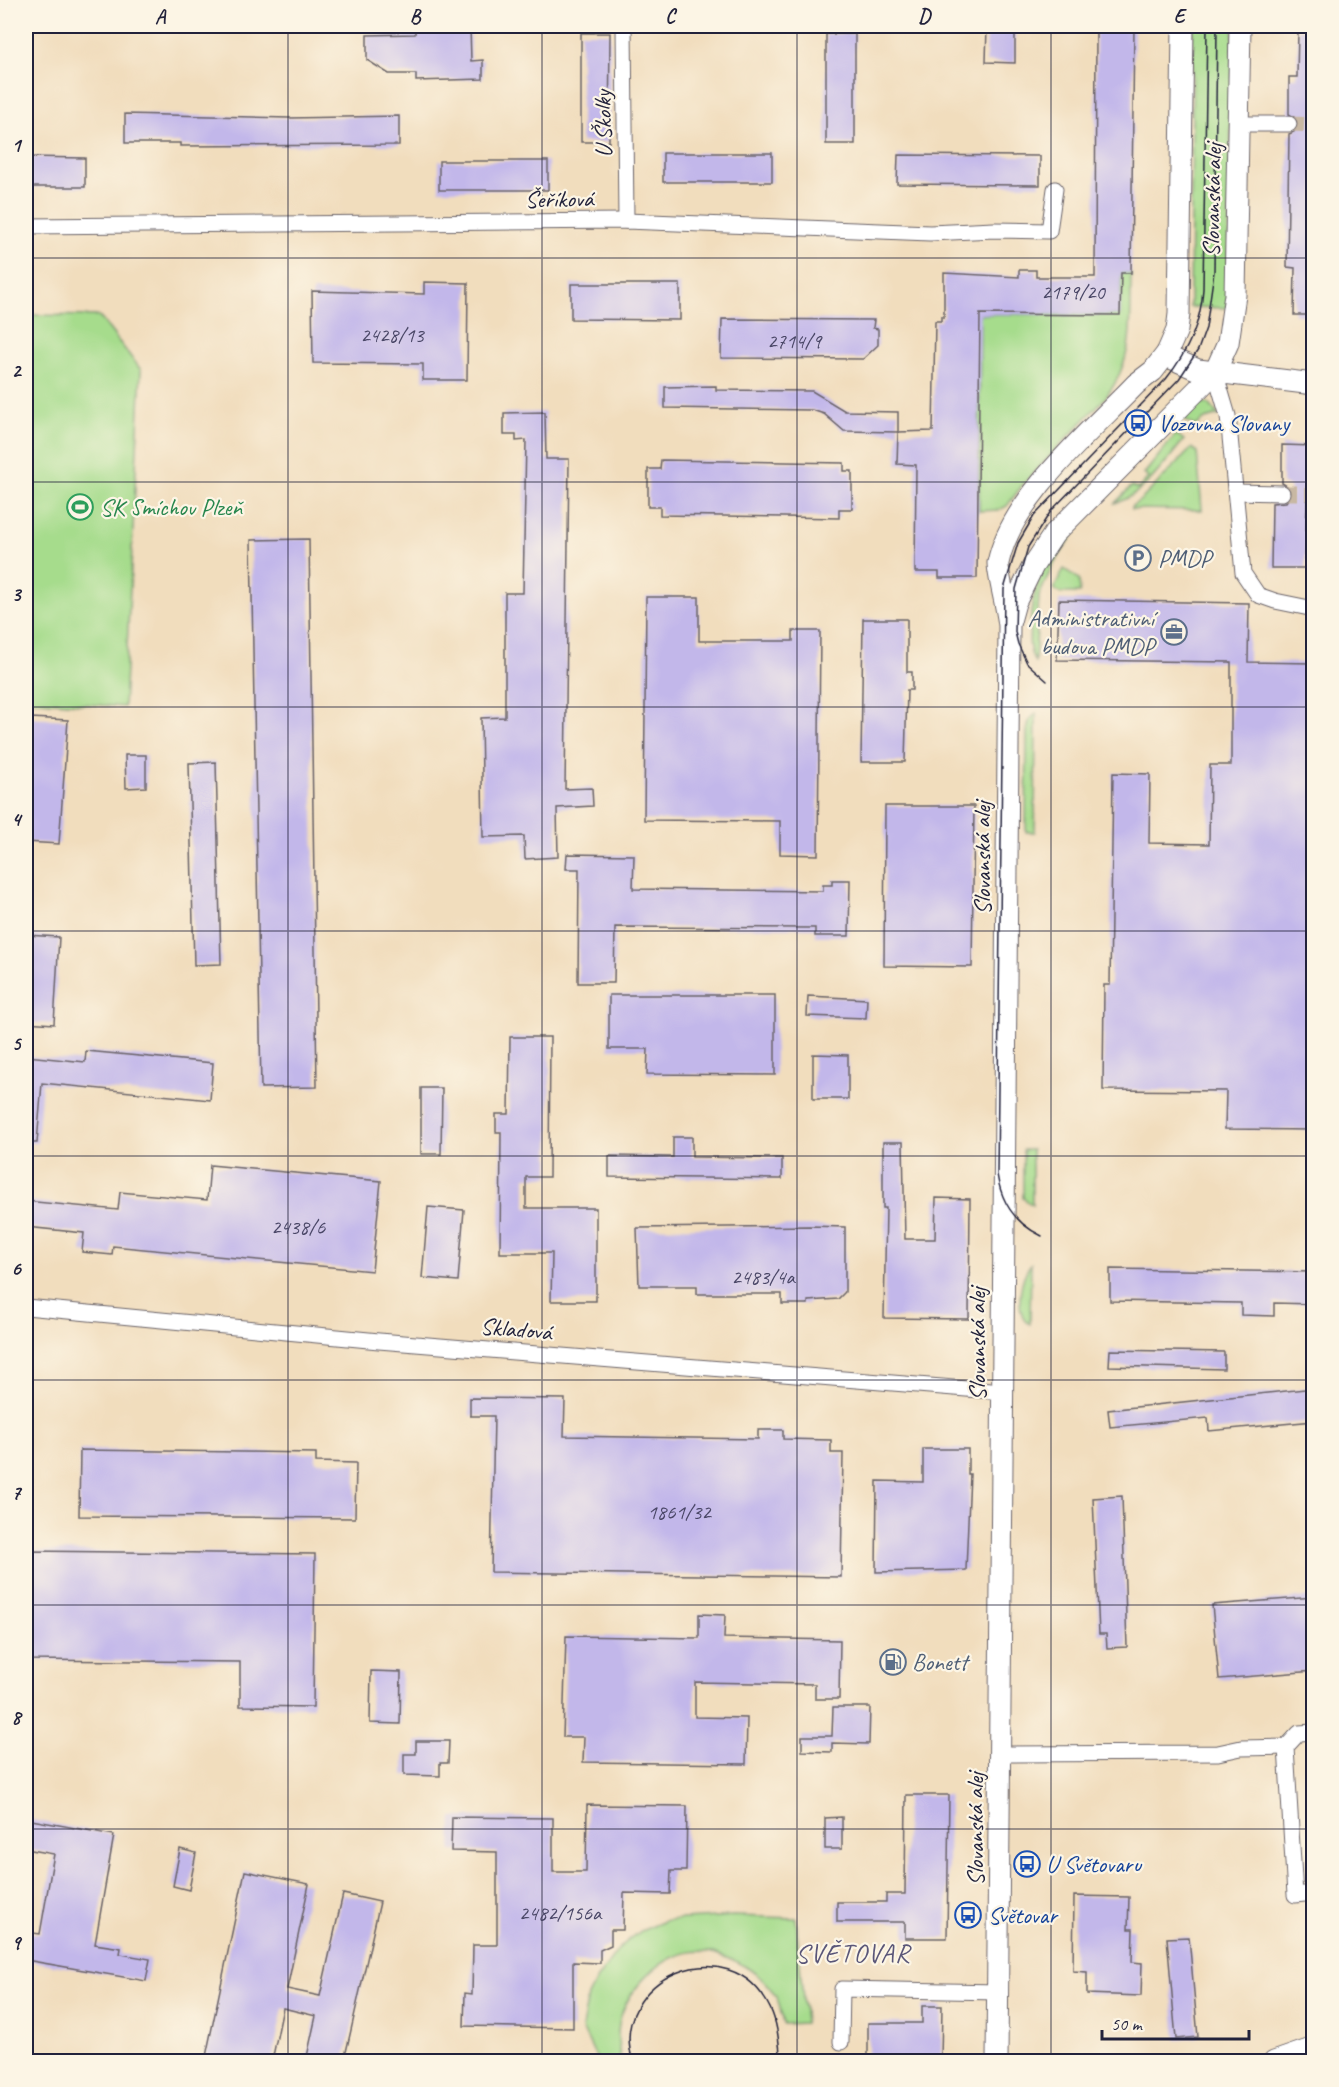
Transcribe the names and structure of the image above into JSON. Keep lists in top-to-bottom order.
{
  "streets": {
    "main road": ["Slovanská alej"],
    "street": ["U Školky", "Šeříková", "Skladová"]
  },
  "crossings": [
    ["U Školky", "Šeříková"],
    ["Slovanská alej", "Skladová"]
  ],
  "districts": ["SVĚTOVAR"],
  "places": {
    "bus stop": ["Vozovna Slovany", "U Světovaru", "Světovar"],
    "sports": ["SK Smíchov Plzeň"],
    "parking": ["PMDP"],
    "office": ["Administrativní budova PMDP"],
    "fuel station": ["Bonett"]
  },
  "house_numbers": [
    "2179/20",
    "2428/13",
    "2714/9",
    "2438/6",
    "2483/4a",
    "1861/32",
    "2482/156a"
  ],
  "scale_bar": "50 m",
  "grid": {
    "columns": [
      "A",
      "B",
      "C",
      "D",
      "E"
    ],
    "rows": [
      "1",
      "2",
      "3",
      "4",
      "5",
      "6",
      "7",
      "8",
      "9"
    ]
  }
}
